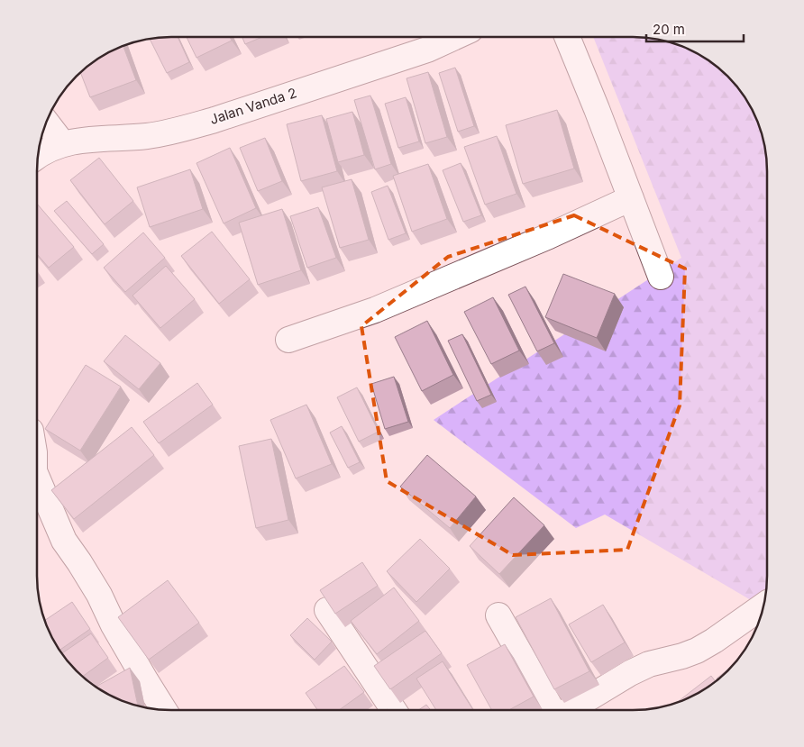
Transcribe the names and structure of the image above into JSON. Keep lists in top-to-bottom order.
{
  "streets": {
    "street": ["Jalan Vanda 2"]
  },
  "scale_bar": "20 m"
}
